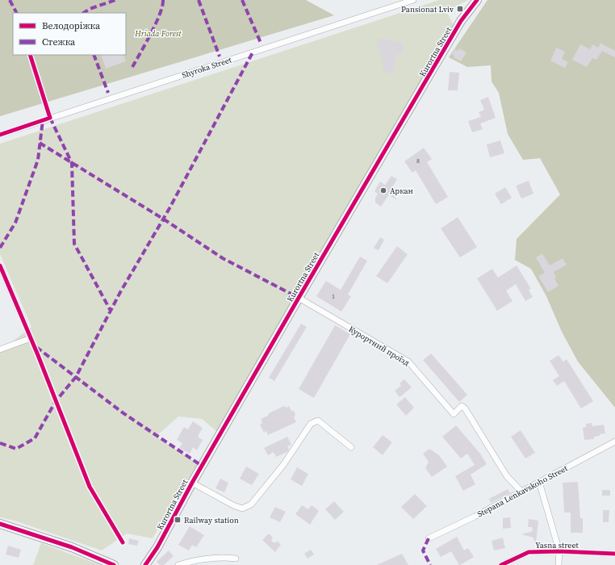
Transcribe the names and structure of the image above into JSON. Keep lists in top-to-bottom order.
{
  "streets": {
    "main road": ["Kurortna Street"],
    "street": [
      "Shyroka Street",
      "Курортний проїзд",
      "Stepana Lenkavskoho Street",
      "Yasna street"
    ]
  },
  "crossings": [
    ["Kurortna Street", "Курортний проїзд"],
    ["Курортний проїзд", "Stepana Lenkavskoho Street"]
  ],
  "parks": ["Hriada Forest"],
  "places": {
    "transit": ["Pansionat Lviv", "Railway station"],
    "other": ["Аркан"]
  },
  "house_numbers": ["8", "1"],
  "legend": ["Велодоріжка", "Стежка"]
}
